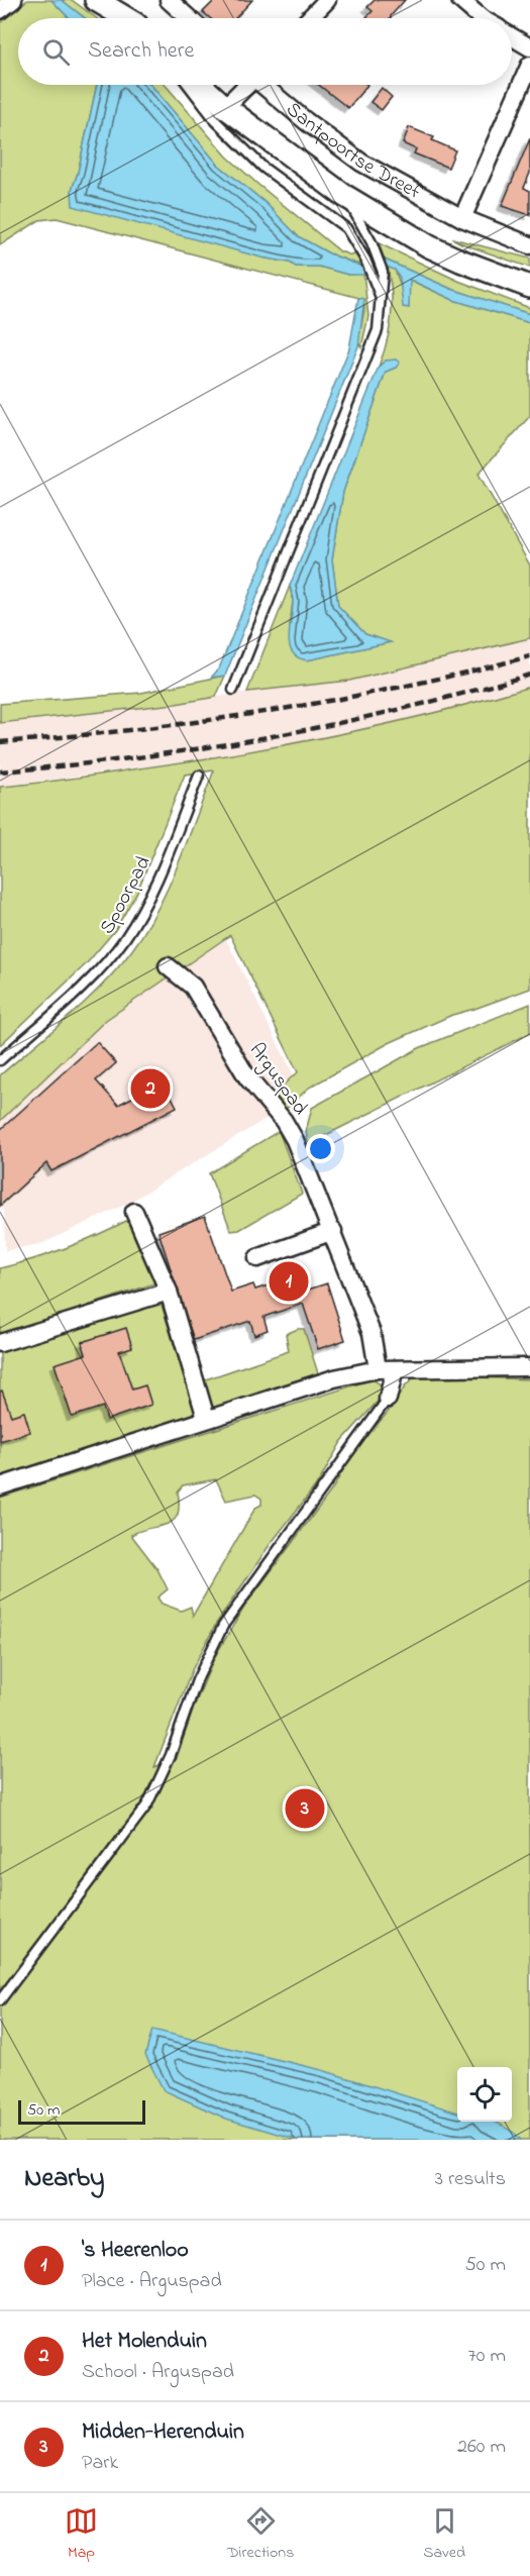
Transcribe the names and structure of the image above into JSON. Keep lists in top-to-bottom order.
{
  "streets": {
    "street": ["Santpoortse Dreef", "Arguspad"],
    "lane": ["Spoorpad"]
  },
  "scale_bar": "50 m",
  "page": {
    "search": "Search here",
    "pins": ["2", "1", "3"],
    "scale": "50 m",
    "heading": ["Nearby", "3 results"],
    "list": [
      {
        "mark": "1",
        "name": "'s Heerenloo",
        "note": "Place · Arguspad",
        "value": "50 m"
      },
      {
        "mark": "2",
        "name": "Het Molenduin",
        "note": "School · Arguspad",
        "value": "70 m"
      },
      {
        "mark": "3",
        "name": "Midden-Herenduin",
        "note": "Park",
        "value": "260 m"
      }
    ],
    "nav": ["Map", "Directions", "Saved"]
  }
}
